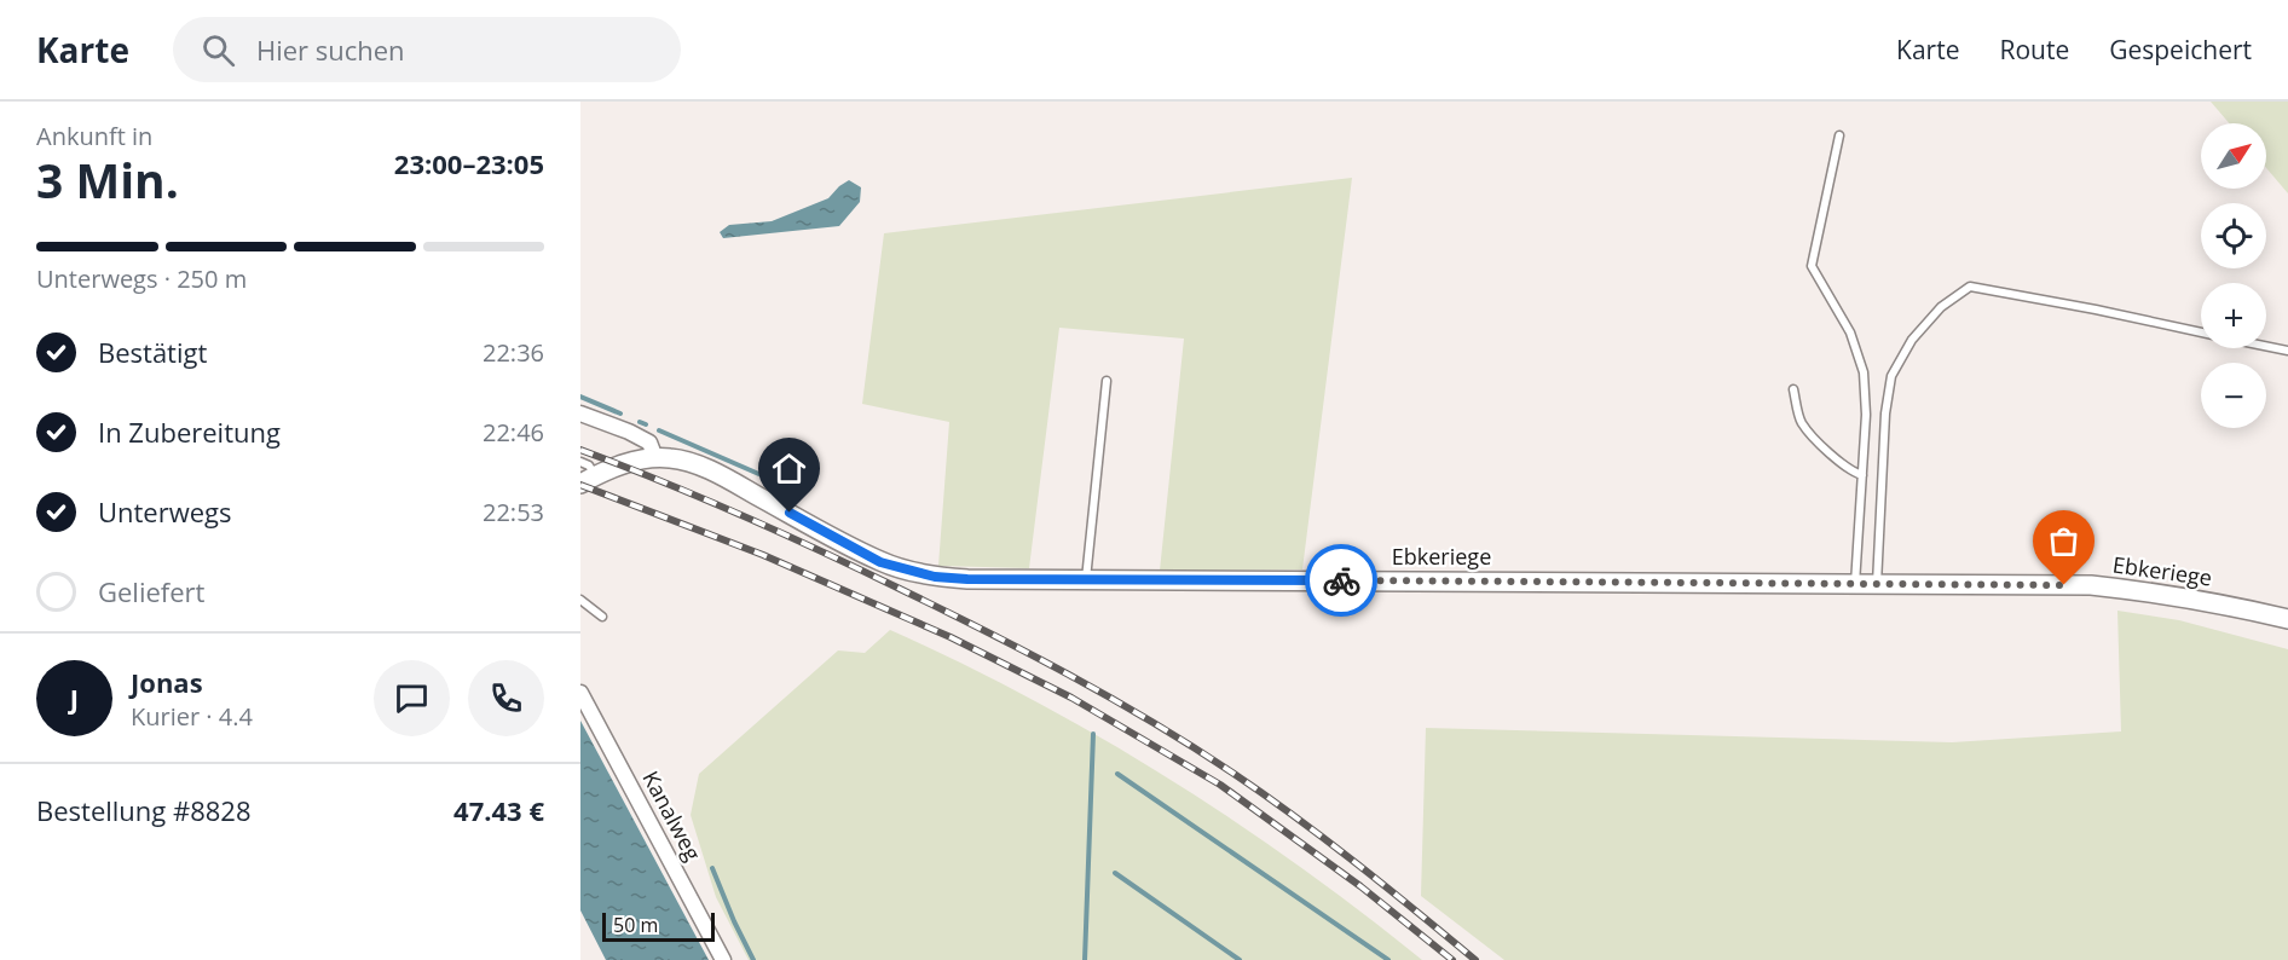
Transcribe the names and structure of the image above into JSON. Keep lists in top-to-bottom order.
{
  "streets": {
    "street": ["Ebkeriege", "Kanalweg"]
  },
  "scale_bar": "50 m",
  "north": "top right",
  "page": {
    "header": "Karte",
    "search": "Hier suchen",
    "nav": ["Karte", "Route", "Gespeichert"],
    "heading": ["3 Min.", "Ankunft in", "23:00–23:05"],
    "panel": [
      "Jonas",
      "Kurier · 4.4",
      "Bestellung #8828",
      "47.43 €"
    ],
    "map_buttons": ["+", "−"],
    "bar": "Unterwegs · 250 m",
    "list": [
      ["Bestätigt", "22:36"],
      ["In Zubereitung", "22:46"],
      ["Unterwegs", "22:53"],
      "Geliefert"
    ],
    "round": "J",
    "scale": "50 m"
  }
}
